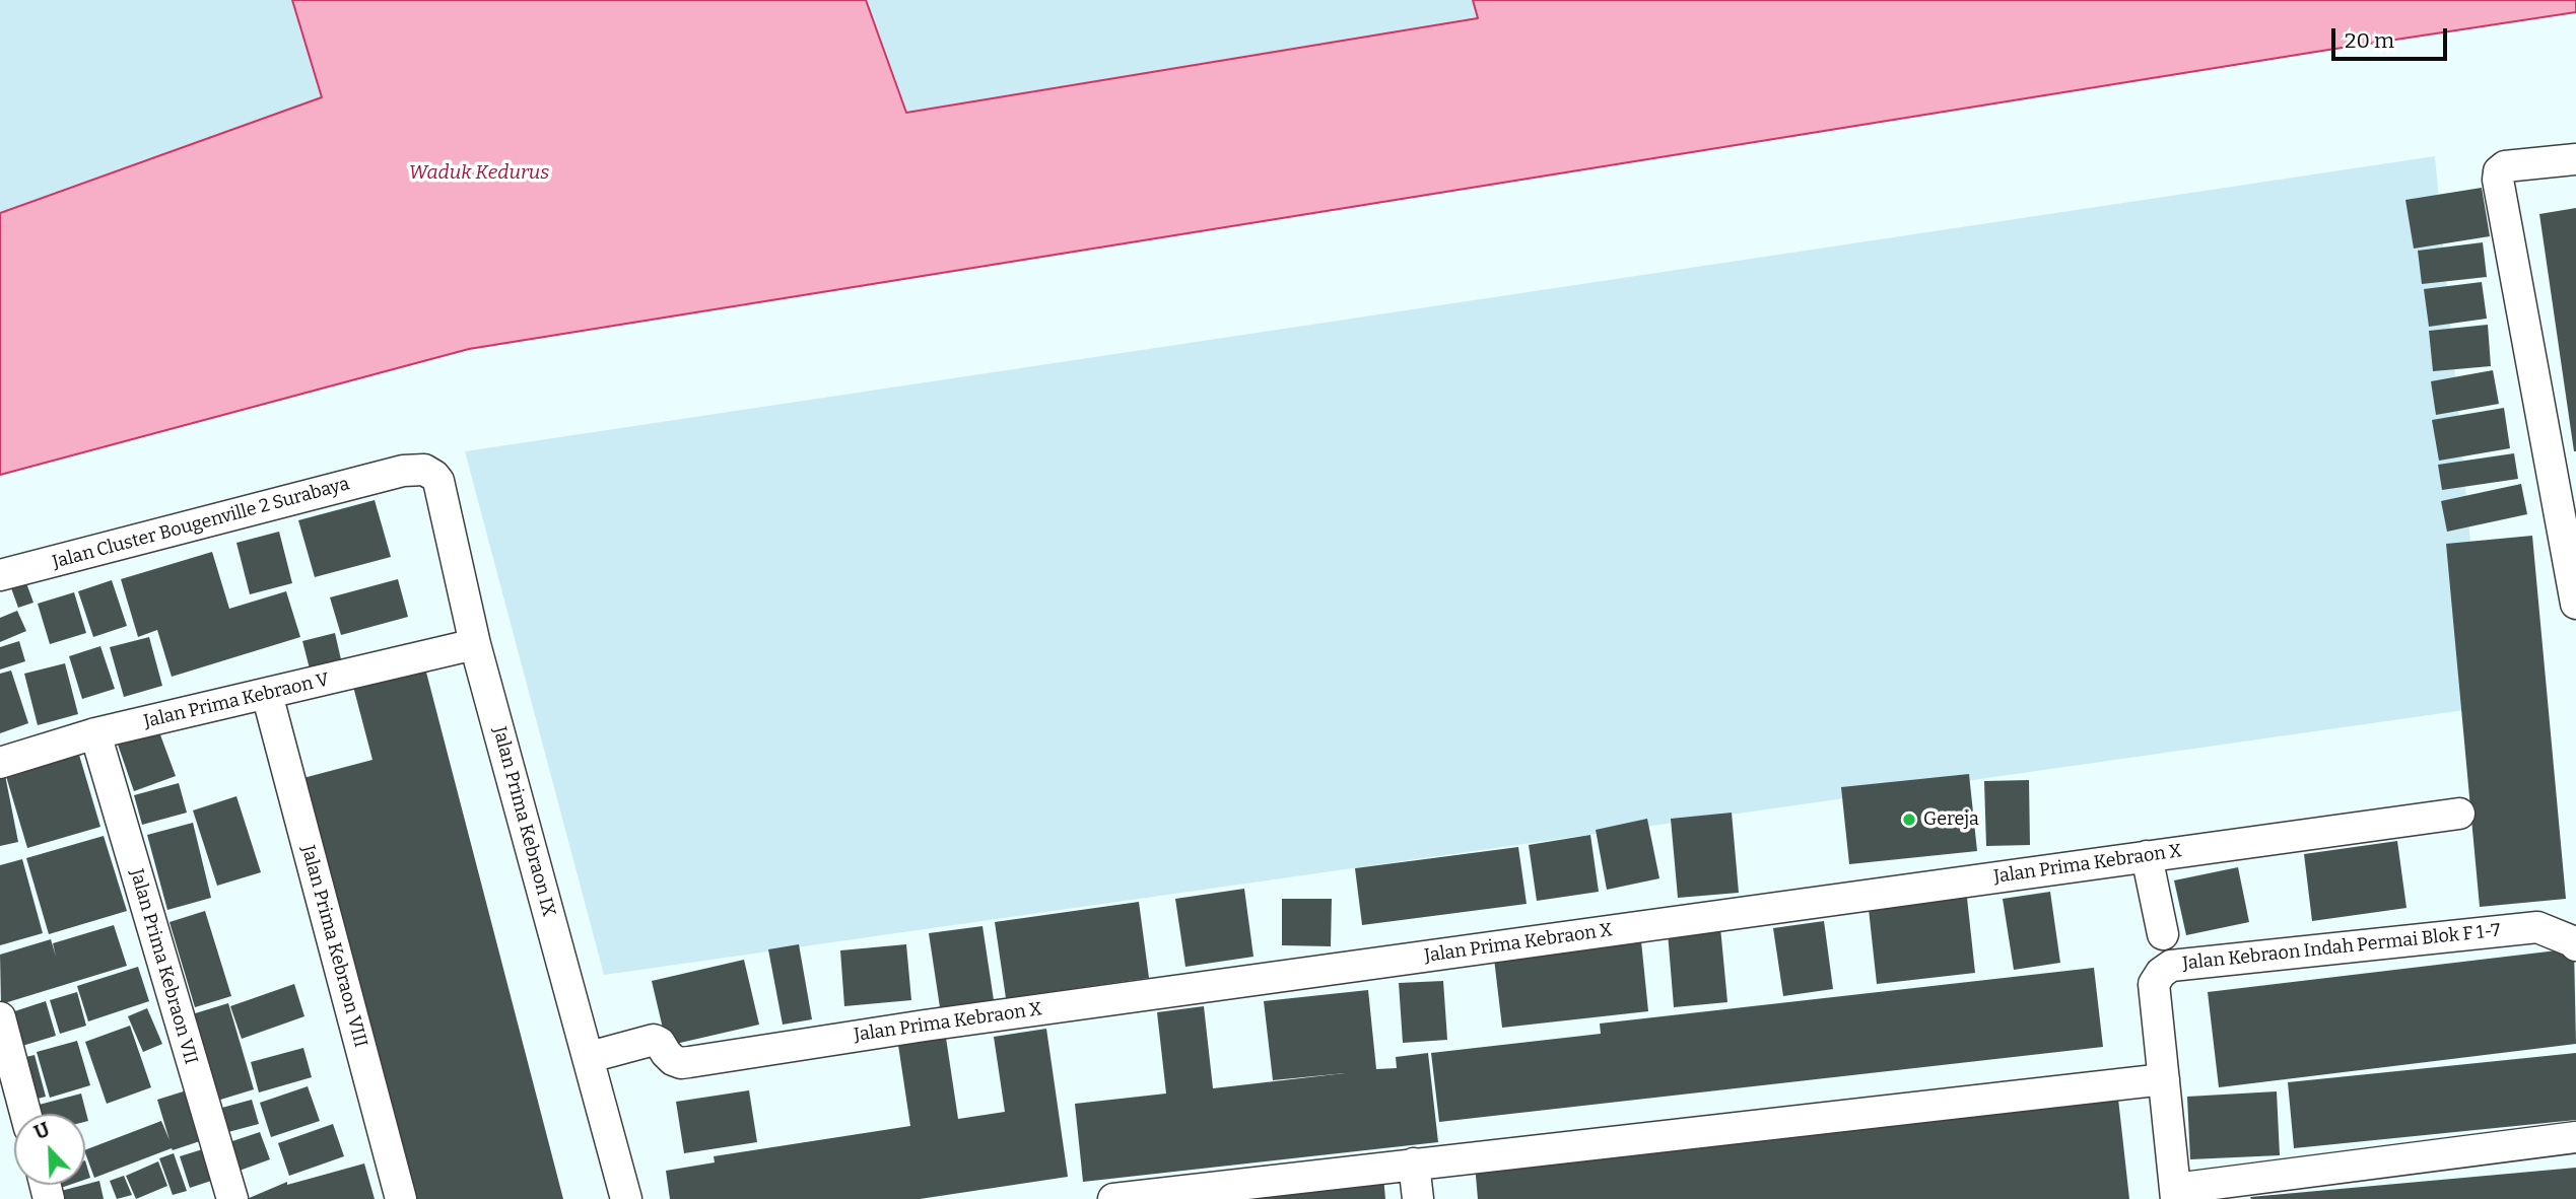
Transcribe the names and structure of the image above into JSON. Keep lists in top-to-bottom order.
{
  "streets": {
    "street": [
      "Jalan Cluster Bougenville 2 Surabaya",
      "Jalan Prima Kebraon V",
      "Jalan Prima Kebraon IX",
      "Jalan Prima Kebraon X",
      "Jalan Prima Kebraon VIII",
      "Jalan Kebraon Indah Permai Blok F 1-7",
      "Jalan Prima Kebraon VII"
    ]
  },
  "crossings": [
    ["Jalan Cluster Bougenville 2 Surabaya", "Jalan Prima Kebraon IX"],
    ["Jalan Prima Kebraon V", "Jalan Prima Kebraon IX"],
    ["Jalan Prima Kebraon V", "Jalan Prima Kebraon VIII"],
    ["Jalan Prima Kebraon V", "Jalan Prima Kebraon VII"],
    ["Jalan Prima Kebraon IX", "Jalan Prima Kebraon X"]
  ],
  "water": ["Waduk Kedurus"],
  "places": ["Gereja"],
  "scale_bar": "20 m",
  "north": "top left"
}
